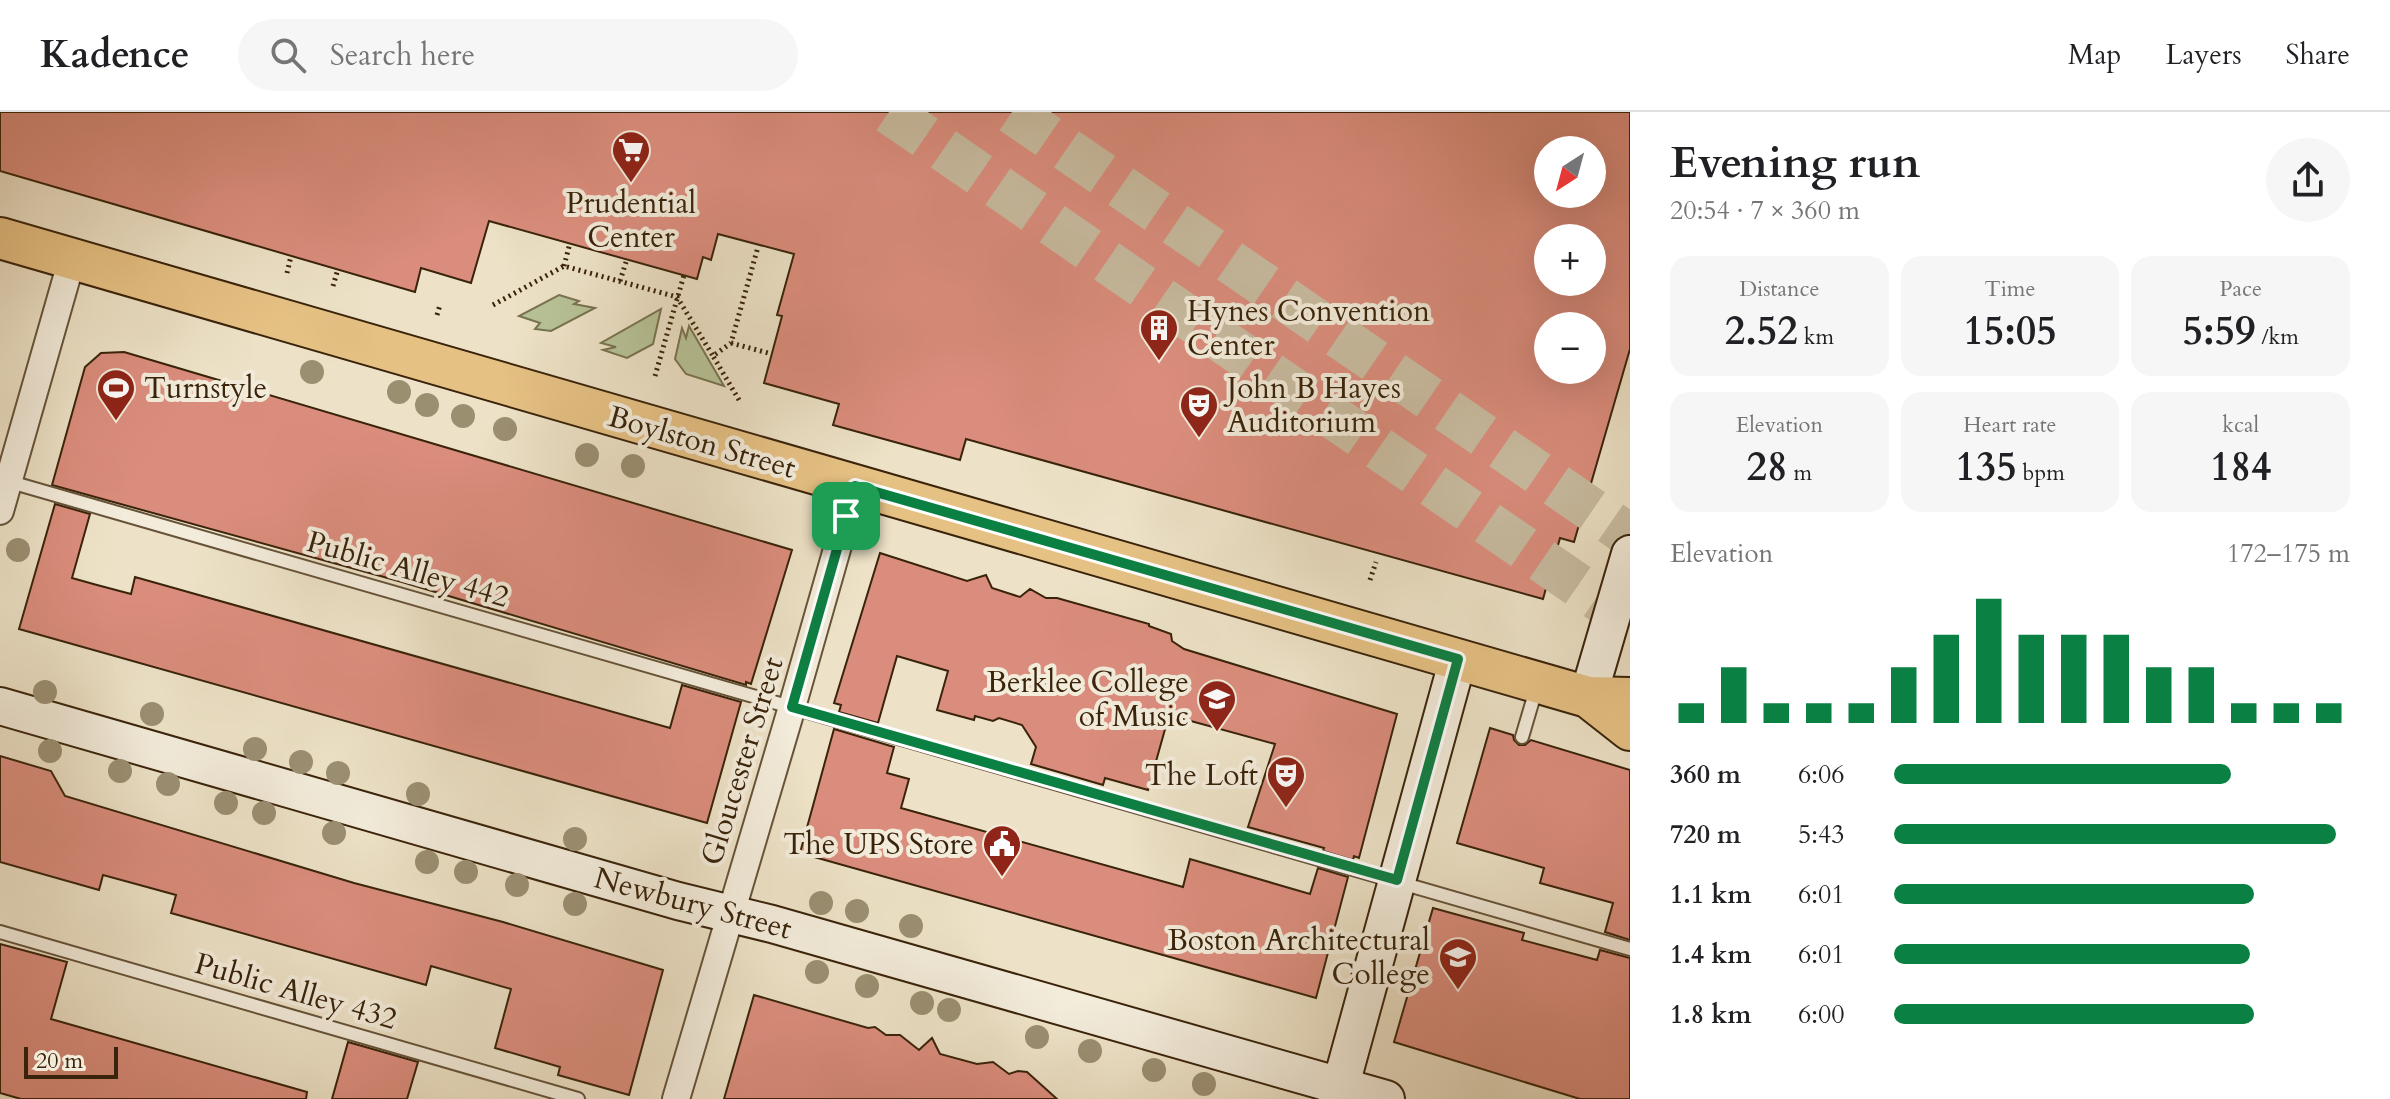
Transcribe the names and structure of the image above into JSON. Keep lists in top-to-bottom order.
{
  "streets": {
    "main road": ["Boylston Street", "Newbury Street"],
    "street": ["Gloucester Street"],
    "lane": ["Public Alley 442", "Public Alley 432"]
  },
  "crossings": [
    ["Boylston Street", "Gloucester Street"],
    ["Public Alley 442", "Gloucester Street"],
    ["Gloucester Street", "Newbury Street"]
  ],
  "places": {
    "supermarket": ["Prudential Center"],
    "building": ["Hynes Convention Center"],
    "sports": ["Turnstyle"],
    "theatre": ["John B Hayes Auditorium", "The Loft"],
    "school or university": ["Berklee College of Music", "Boston Architectural College"],
    "public building": ["The UPS Store"]
  },
  "scale_bar": "20 m",
  "north": "bottom left",
  "page": {
    "header": "Kadence",
    "search": "Search here",
    "nav": ["Map", "Layers", "Share"],
    "heading": ["Evening run", "20:54 · 7 × 360 m"],
    "map_buttons": ["+", "−"],
    "stats": [
      ["Distance", "2.52 km"],
      ["Time", "15:05"],
      ["Pace", "5:59 /km"],
      ["Elevation", "28 m"],
      ["Heart rate", "135 bpm"],
      ["kcal", "184"]
    ],
    "chart": ["Elevation", "172–175 m"],
    "list": [
      {
        "name": "360 m",
        "note": "6:06"
      },
      {
        "name": "720 m",
        "note": "5:43"
      },
      {
        "name": "1.1 km",
        "note": "6:01"
      },
      {
        "name": "1.4 km",
        "note": "6:01"
      },
      {
        "name": "1.8 km",
        "note": "6:00"
      }
    ],
    "scale": "20 m"
  }
}
